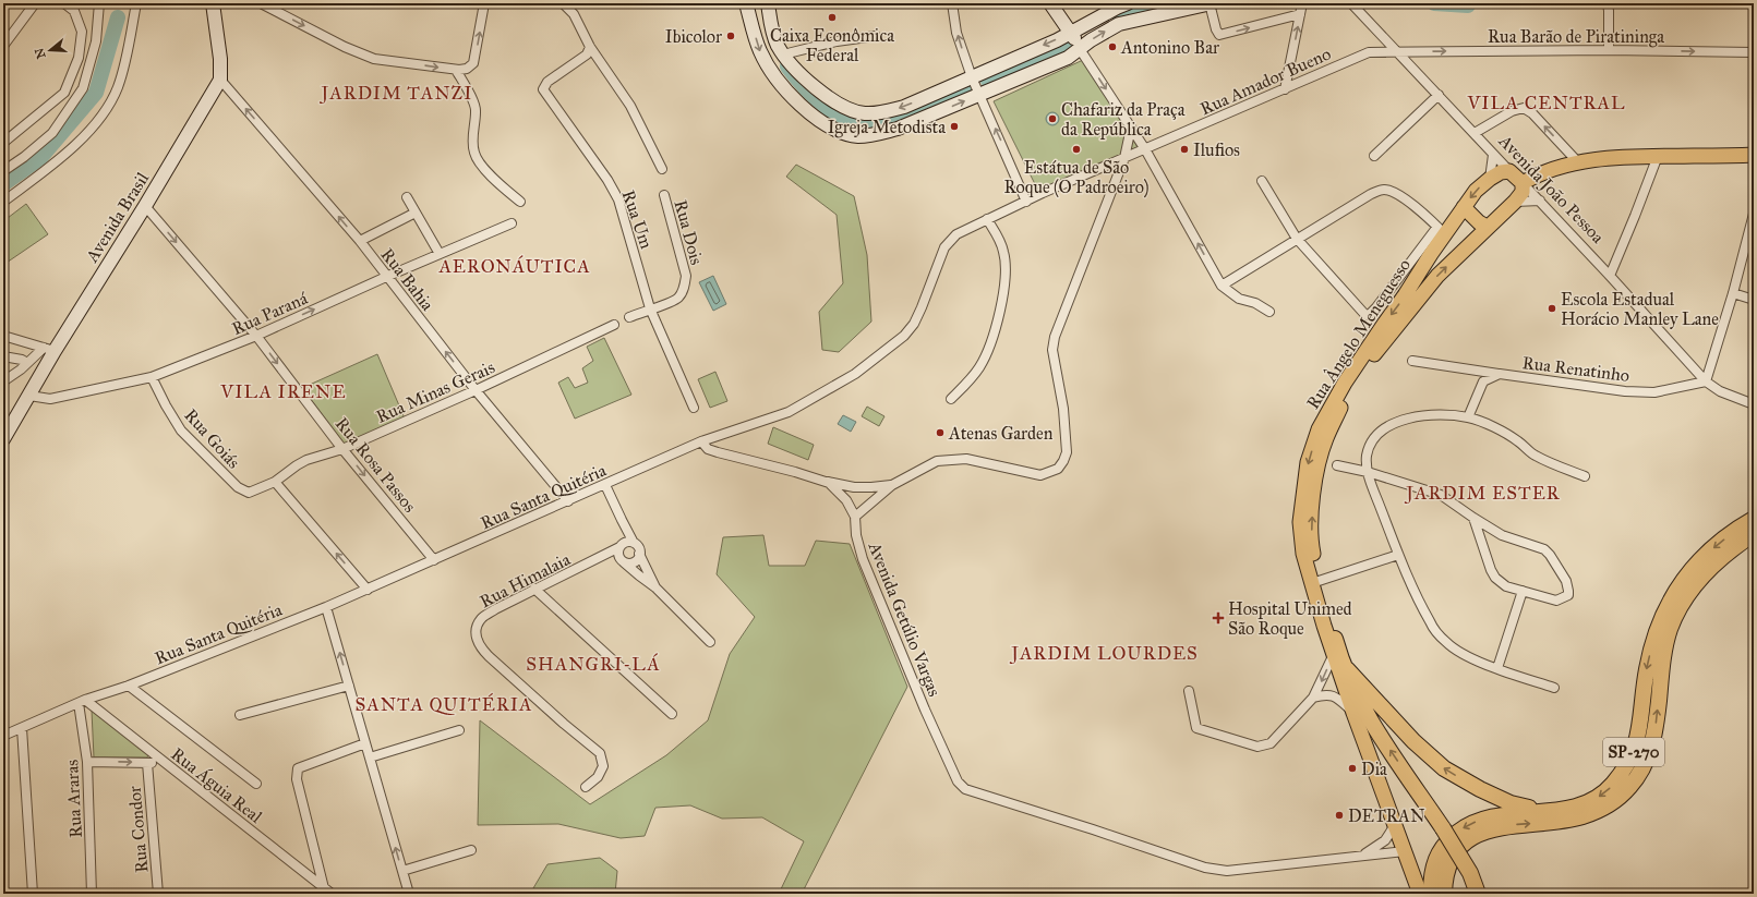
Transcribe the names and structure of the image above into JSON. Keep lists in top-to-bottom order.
{
  "streets": {
    "highway": ["SP-270"],
    "main road": ["Avenida João Pessoa", "Avenida Brasil", "Rua Ângelo Meneguesso"],
    "street": [
      "Rua Barão de Piratininga",
      "Rua Amador Bueno",
      "Rua Um",
      "Rua Dois",
      "Rua Bahia",
      "Rua Paraná",
      "Rua Renatinho",
      "Rua Minas Gerais",
      "Rua Goiás",
      "Rua Rosa Passos",
      "Rua Santa Quitéria",
      "Rua Himalaia",
      "Avenida Getúlio Vargas",
      "Rua Águia Real",
      "Rua Araras",
      "Rua Condor"
    ]
  },
  "crossings": [
    ["Rua Barão de Piratininga", "Rua Amador Bueno"],
    ["Rua Barão de Piratininga", "Avenida João Pessoa"],
    ["Rua Amador Bueno", "Avenida João Pessoa"],
    ["Rua Amador Bueno", "Rua Santa Quitéria"],
    ["Avenida João Pessoa", "Rua Ângelo Meneguesso"],
    ["Avenida João Pessoa", "Rua Renatinho"],
    ["Avenida Brasil", "Rua Bahia"],
    ["Avenida Brasil", "Rua Paraná"],
    ["Avenida Brasil", "Rua Rosa Passos"],
    ["Rua Um", "Rua Dois"],
    ["Rua Bahia", "Rua Paraná"],
    ["Rua Bahia", "Rua Minas Gerais"],
    ["Rua Bahia", "Rua Santa Quitéria"],
    ["Rua Paraná", "Rua Goiás"],
    ["Rua Paraná", "Rua Rosa Passos"],
    ["Rua Minas Gerais", "Rua Goiás"],
    ["Rua Minas Gerais", "Rua Rosa Passos"],
    ["Rua Rosa Passos", "Rua Santa Quitéria"],
    ["Rua Santa Quitéria", "Rua Águia Real"],
    ["Rua Santa Quitéria", "Rua Araras"],
    ["Rua Águia Real", "Rua Araras"]
  ],
  "one_way": ["Rua Barão de Piratininga", "Rua Bahia"],
  "districts": [
    "JARDIM TANZI",
    "VILA CENTRAL",
    "AERONÁUTICA",
    "VILA IRENE",
    "JARDIM ESTER",
    "JARDIM LOURDES",
    "SHANGRI-LÁ",
    "SANTA QUITÉRIA"
  ],
  "places": {
    "other": [
      "Caixa Econômica Federal",
      "Ibicolor",
      "Antonino Bar",
      "Chafariz da Praça da República",
      "Igreja Metodista",
      "Estátua de São Roque (O Padroeiro)",
      "Ilufios",
      "Escola Estadual Horácio Manley Lane",
      "Atenas Garden",
      "Dia",
      "DETRAN"
    ],
    "health": ["Hospital Unimed São Roque"]
  },
  "north": "left"
}
